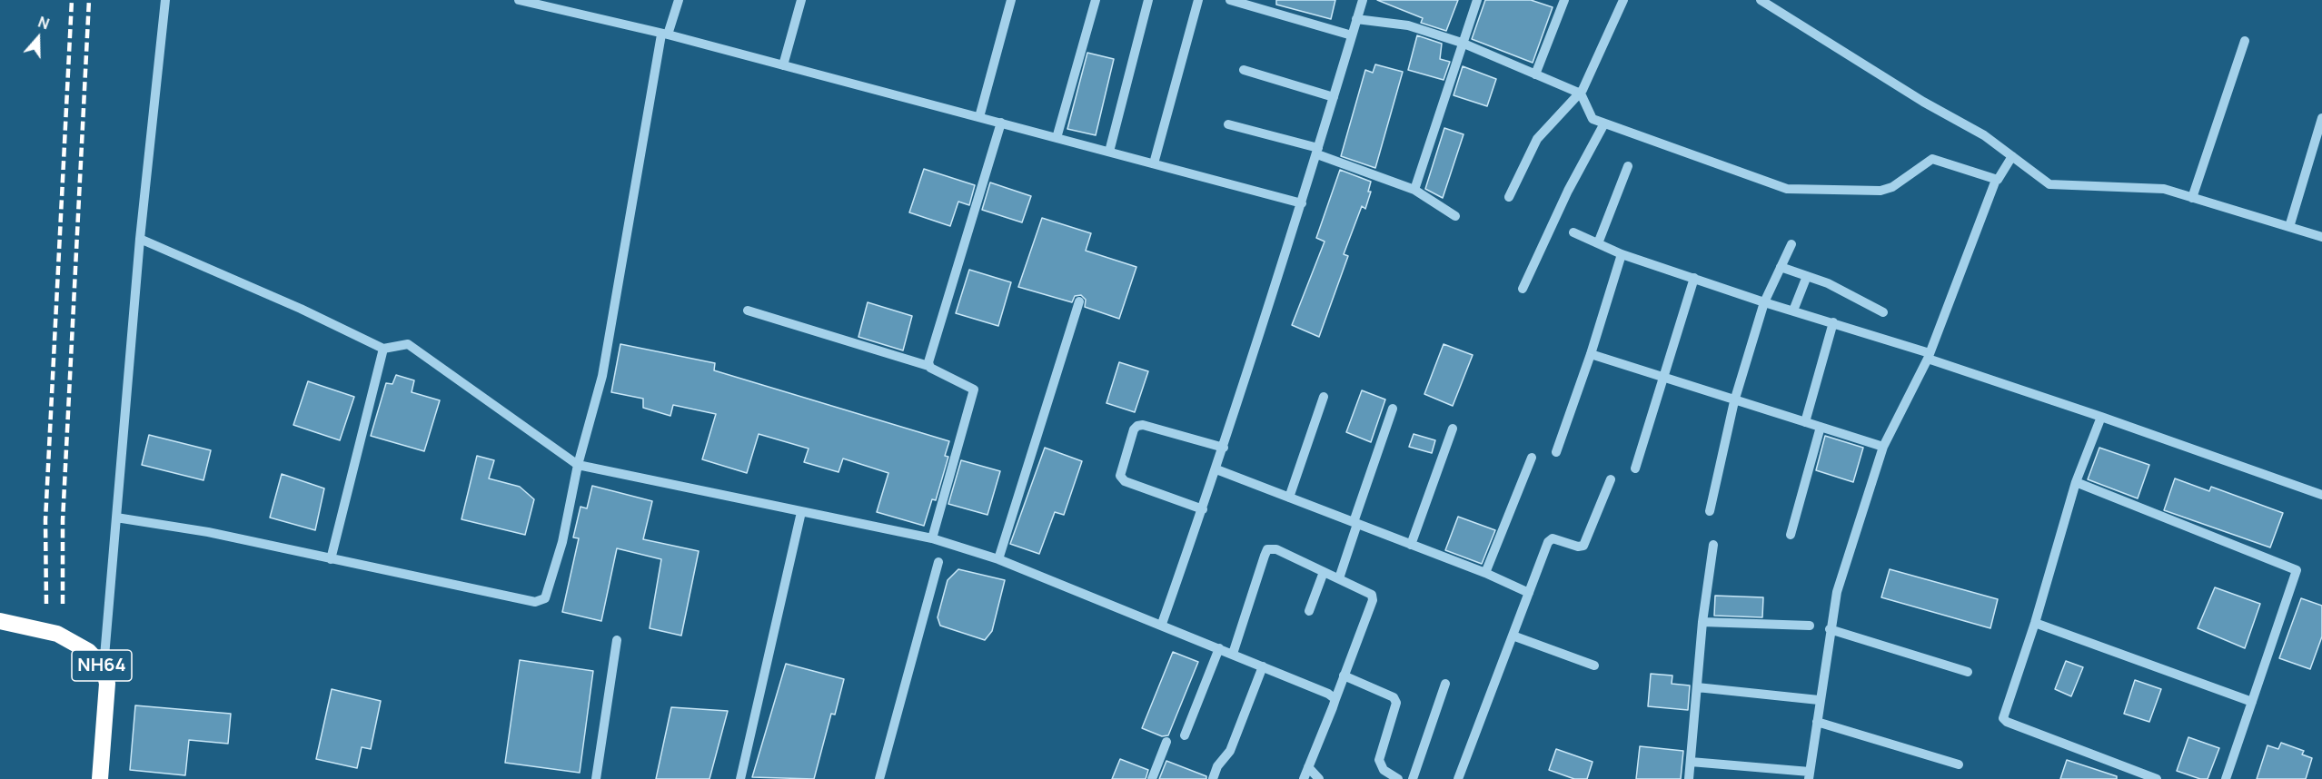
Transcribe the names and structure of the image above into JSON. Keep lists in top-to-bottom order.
{
  "streets": {
    "highway": ["NH64"]
  },
  "north": "top"
}
